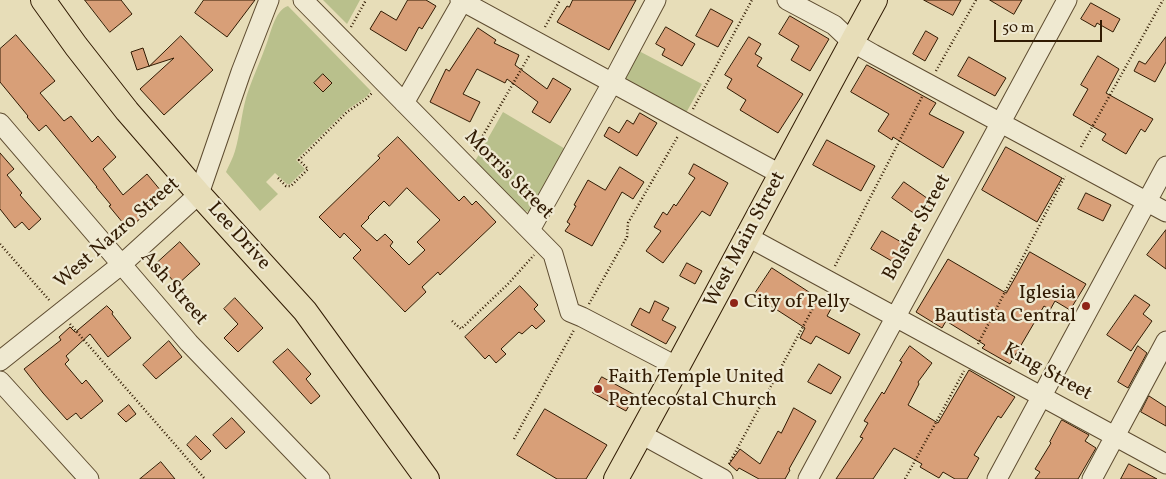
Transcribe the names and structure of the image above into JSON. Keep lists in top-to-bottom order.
{
  "streets": {
    "main road": ["Lee Drive", "West Main Street"],
    "street": [
      "Morris Street",
      "Bolster Street",
      "West Nazro Street",
      "Ash Street",
      "King Street"
    ]
  },
  "crossings": [
    ["Morris Street", "West Main Street"],
    ["Bolster Street", "King Street"],
    ["West Nazro Street", "Lee Drive"],
    ["West Nazro Street", "Ash Street"],
    ["West Main Street", "King Street"]
  ],
  "places": ["City of Pelly", "Iglesia Bautista Central", "Faith Temple United Pentecostal Church"],
  "scale_bar": "50 m"
}
